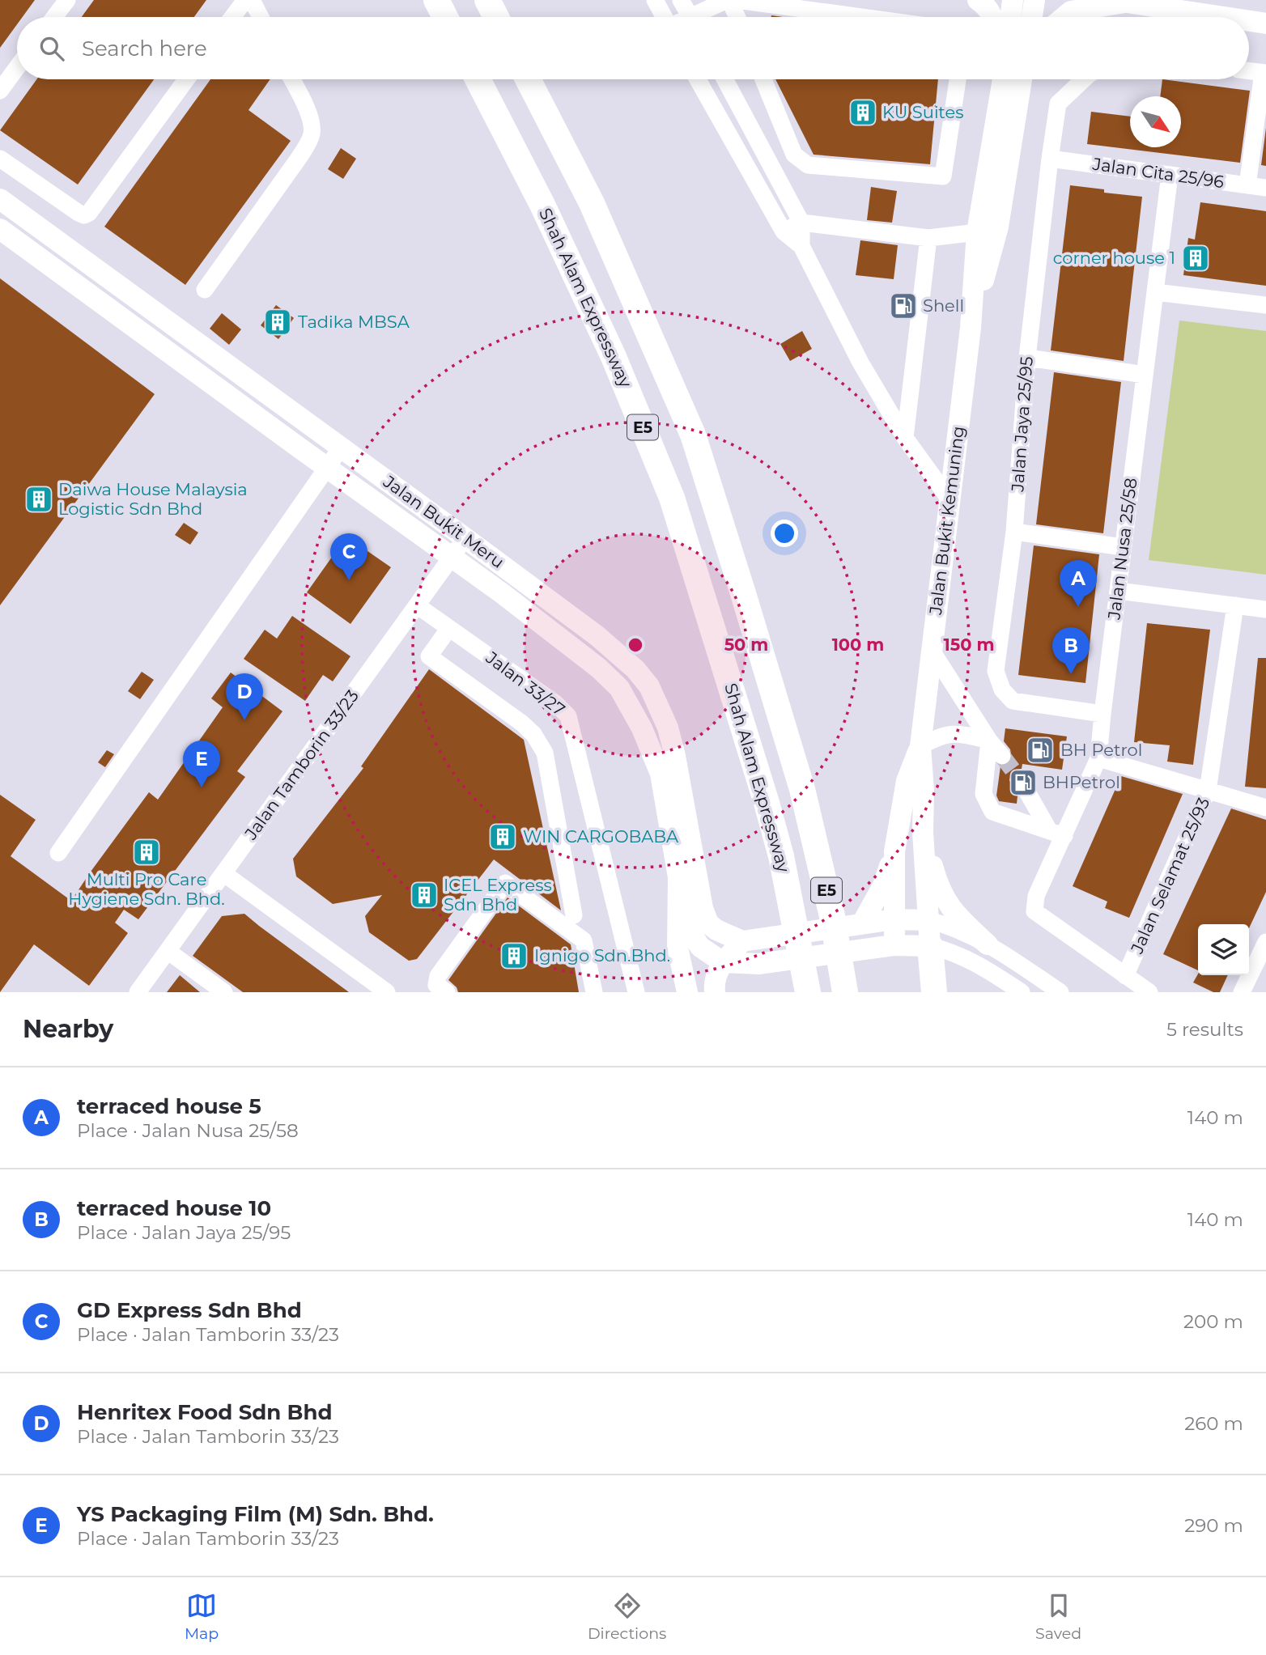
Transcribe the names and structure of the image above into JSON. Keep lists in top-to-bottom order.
{
  "streets": {
    "highway": ["Shah Alam Expressway", "E5"],
    "main road": ["Jalan Bukit Kemuning", "Jalan Bukit Meru"],
    "street": [
      "Jalan Cita 25/96",
      "Jalan Jaya 25/95",
      "Jalan Nusa 25/58",
      "Jalan 33/27",
      "Jalan Tamborin 33/23",
      "Jalan Selamat 25/93"
    ]
  },
  "crossings": [
    ["Jalan Cita 25/96", "Jalan Jaya 25/95"],
    ["Jalan Cita 25/96", "Jalan Nusa 25/58"],
    ["Jalan Jaya 25/95", "Jalan Nusa 25/58"],
    ["Jalan Bukit Meru", "Jalan Tamborin 33/23"],
    ["Jalan Nusa 25/58", "Jalan Selamat 25/93"],
    ["Jalan 33/27", "Jalan Tamborin 33/23"]
  ],
  "places": {
    "building": [
      "KU Suites",
      "corner house 1",
      "Tadika MBSA",
      "Daiwa House Malaysia Logistic Sdn Bhd",
      "WIN CARGOBABA",
      "Multi Pro Care Hygiene Sdn. Bhd.",
      "ICEL Express Sdn Bhd",
      "Ignigo Sdn.Bhd."
    ],
    "fuel station": ["Shell", "BH Petrol", "BHPetrol"]
  },
  "north": "bottom right",
  "page": {
    "search": "Search here",
    "pins": [
      "C",
      "A",
      "B",
      "D",
      "E"
    ],
    "heading": ["Nearby", "5 results"],
    "list": [
      {
        "mark": "A",
        "name": "terraced house 5",
        "note": "Place · Jalan Nusa 25/58",
        "value": "140 m"
      },
      {
        "mark": "B",
        "name": "terraced house 10",
        "note": "Place · Jalan Jaya 25/95",
        "value": "140 m"
      },
      {
        "mark": "C",
        "name": "GD Express Sdn Bhd",
        "note": "Place · Jalan Tamborin 33/23",
        "value": "200 m"
      },
      {
        "mark": "D",
        "name": "Henritex Food Sdn Bhd",
        "note": "Place · Jalan Tamborin 33/23",
        "value": "260 m"
      },
      {
        "mark": "E",
        "name": "YS Packaging Film (M) Sdn. Bhd.",
        "note": "Place · Jalan Tamborin 33/23",
        "value": "290 m"
      }
    ],
    "nav": ["Map", "Directions", "Saved"]
  },
  "rings": ["50 m", "100 m", "150 m"]
}
